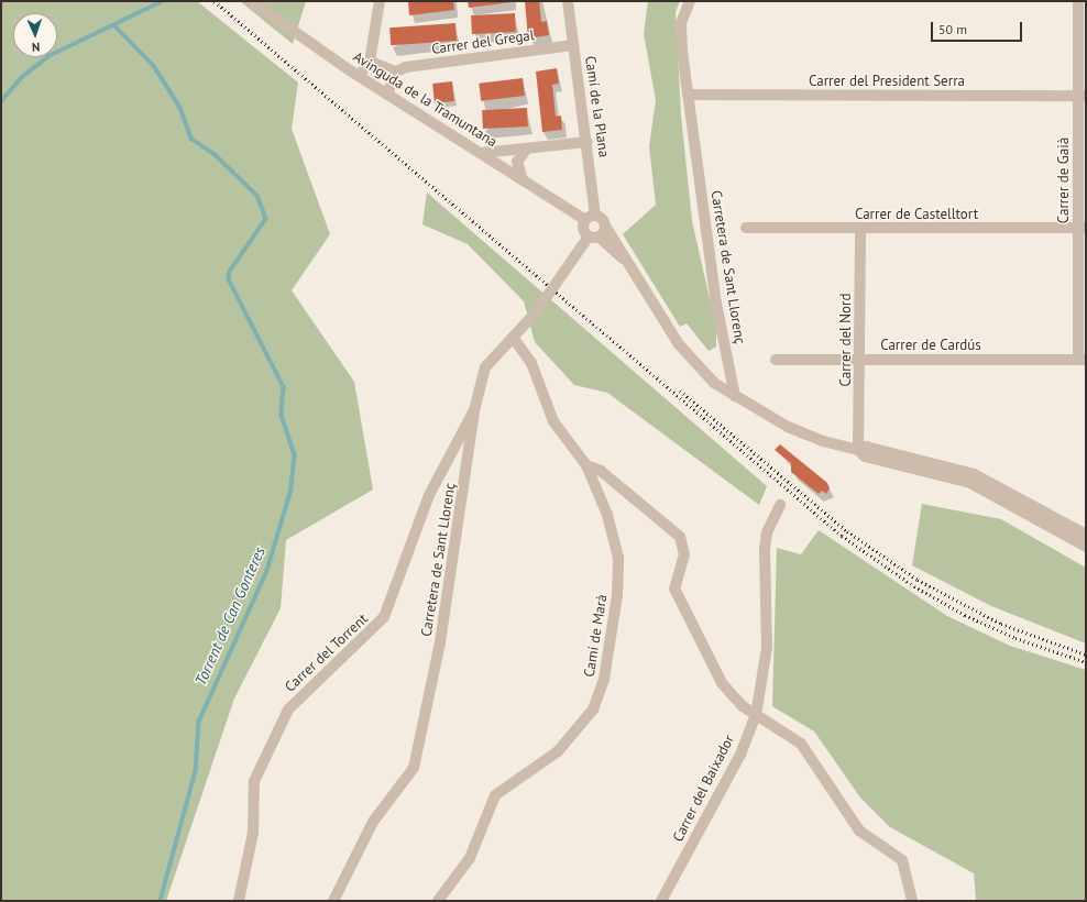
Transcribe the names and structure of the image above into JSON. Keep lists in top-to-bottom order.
{
  "streets": {
    "street": [
      "Carrer del Gregal",
      "Carrer del President Serra",
      "Avinguda de la Tramuntana",
      "Camí de la Plana",
      "Carrer de Gaià",
      "Carrer de Castelltort",
      "Carretera de Sant Llorenç",
      "Carrer del Nord",
      "Carrer de Cardús",
      "Camí de Marà",
      "Carrer del Torrent",
      "Carrer del Baixador"
    ]
  },
  "crossings": [
    ["Carrer del Gregal", "Camí de la Plana"],
    ["Carrer del President Serra", "Carrer de Gaià"],
    ["Carrer del President Serra", "Carretera de Sant Llorenç"],
    ["Avinguda de la Tramuntana", "Camí de la Plana"],
    ["Avinguda de la Tramuntana", "Carretera de Sant Llorenç"],
    ["Camí de la Plana", "Carretera de Sant Llorenç"],
    ["Carrer de Gaià", "Carrer de Castelltort"],
    ["Carrer de Gaià", "Carrer de Cardús"],
    ["Carrer de Castelltort", "Carrer del Nord"],
    ["Carretera de Sant Llorenç", "Camí de Marà"],
    ["Carretera de Sant Llorenç", "Carrer del Torrent"],
    ["Carrer del Nord", "Carrer de Cardús"]
  ],
  "water": ["Torrent de Can Gonteres"],
  "scale_bar": "50 m",
  "north": "bottom"
}
